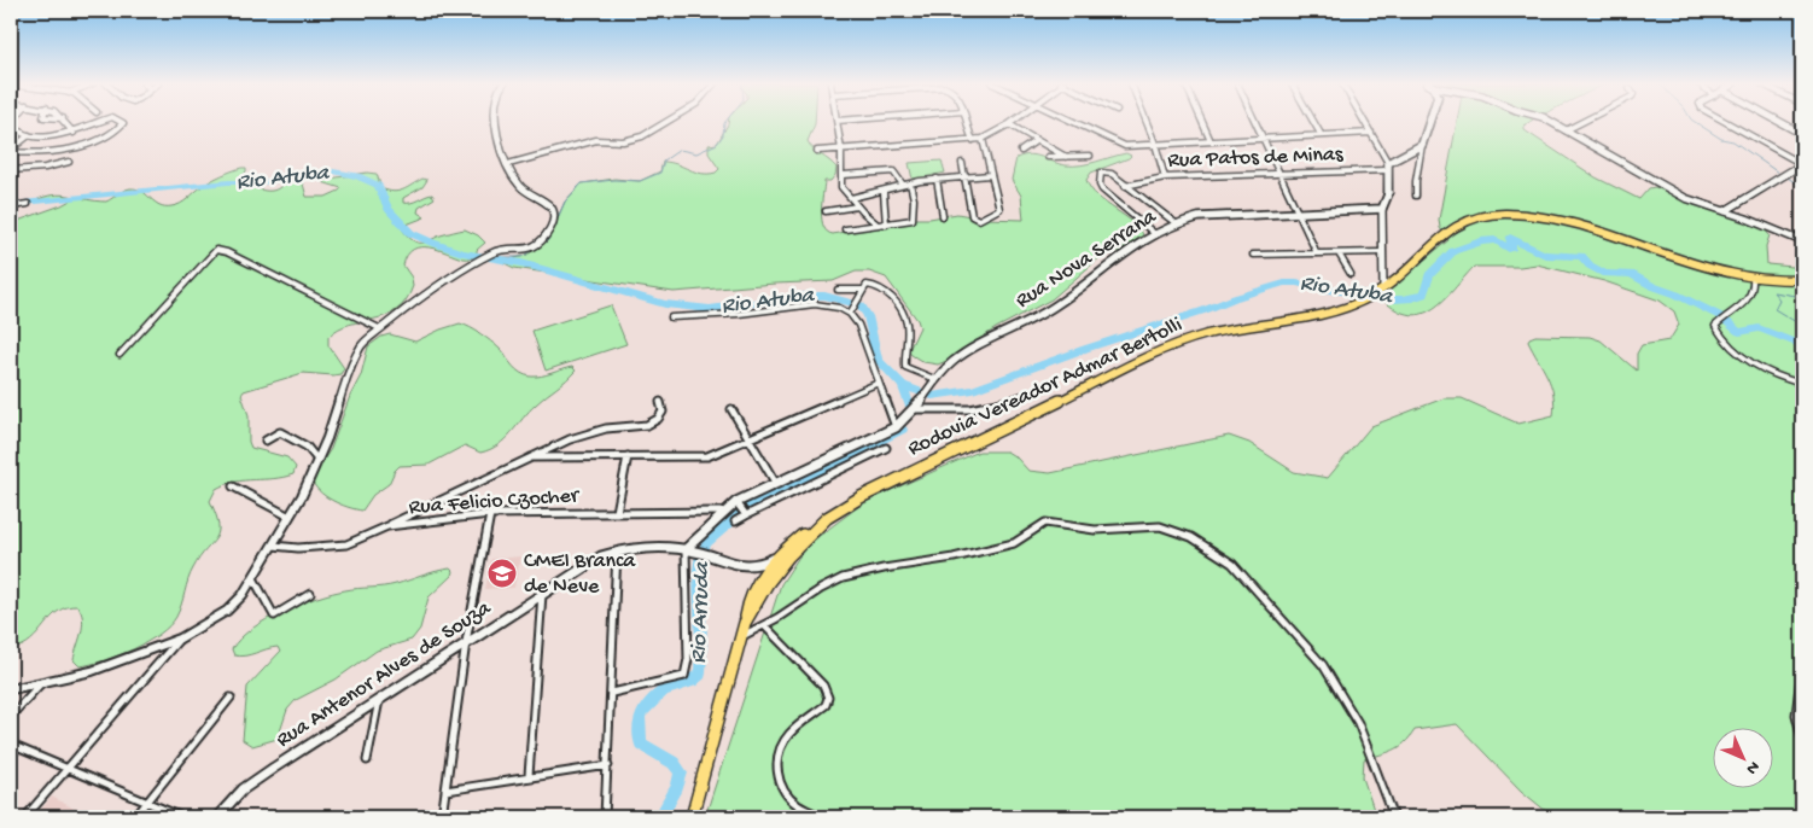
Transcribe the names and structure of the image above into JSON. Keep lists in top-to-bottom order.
{
  "streets": {
    "highway": ["Rodovia Vereador Admar Bertolli"],
    "main road": ["Rua Nova Serrana", "Rua Antenor Alves de Souza"],
    "street": ["Rua Patos de Minas", "Rua Felicio Czocher"]
  },
  "water": ["Rio Atuba", "Rio Arruda"],
  "places": {
    "school or university": ["CMEI Branca de Neve"]
  },
  "north": "bottom right"
}
